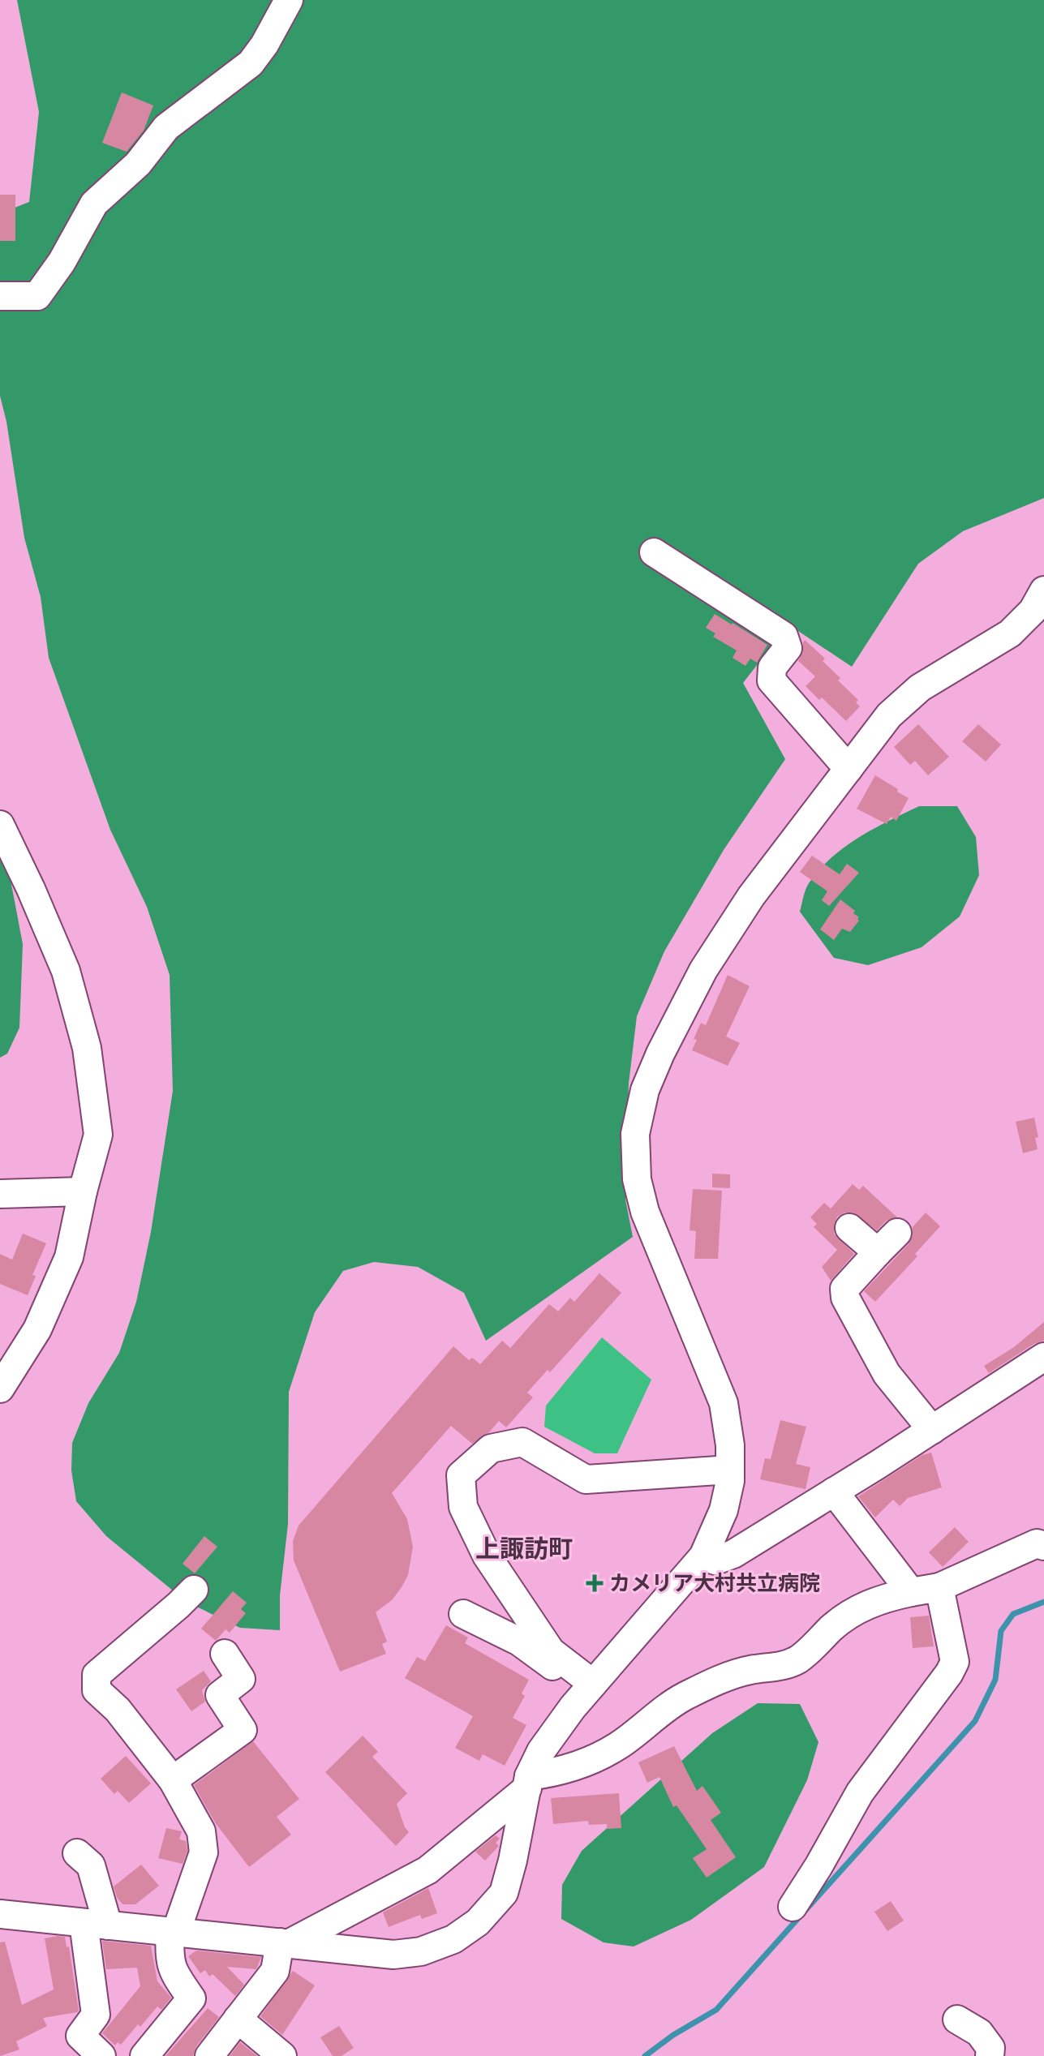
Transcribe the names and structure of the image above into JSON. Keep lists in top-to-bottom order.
{
  "districts": ["上諏訪町"],
  "places": {
    "health": ["カメリア大村共立病院"]
  }
}
